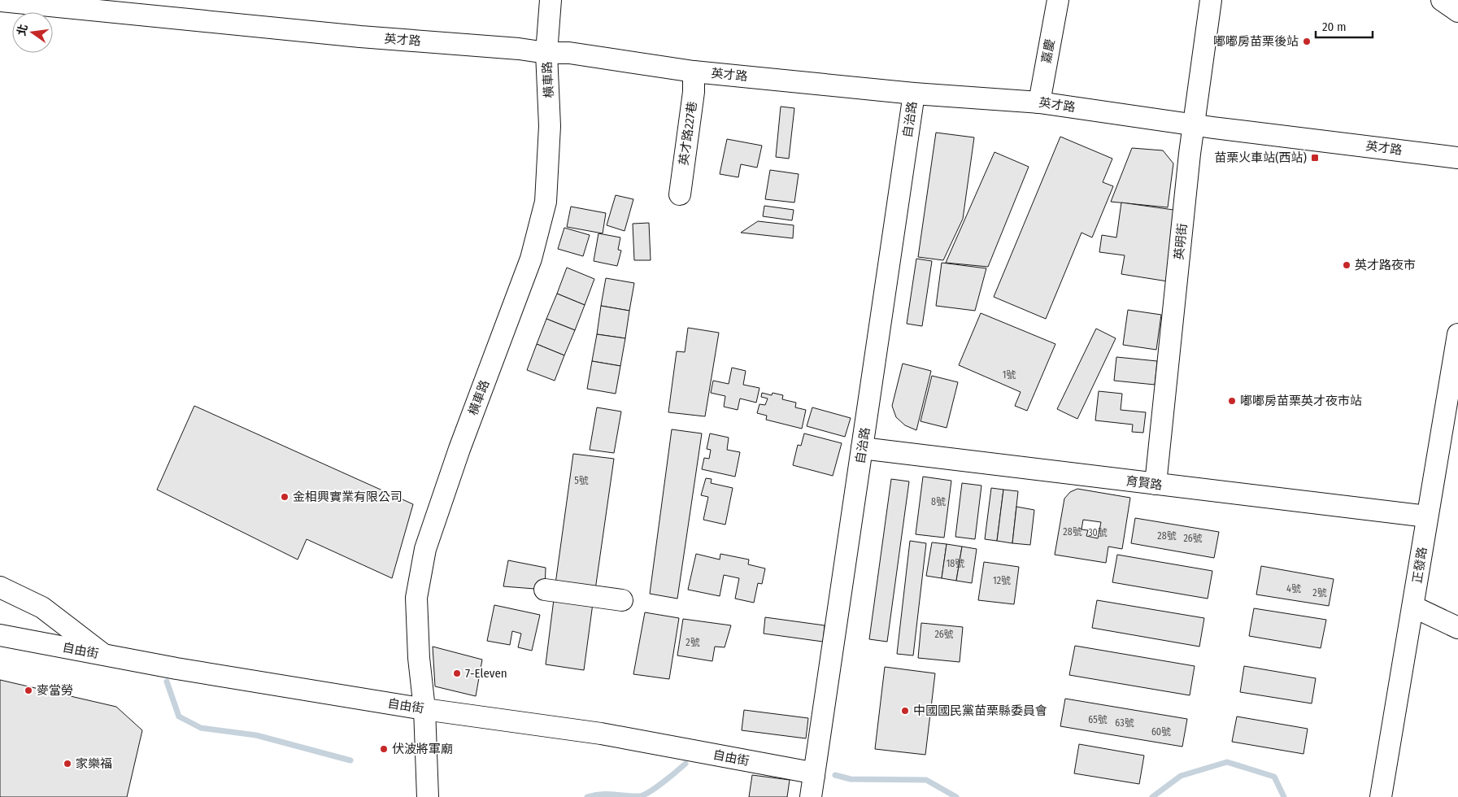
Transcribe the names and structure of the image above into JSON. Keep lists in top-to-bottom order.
{
  "streets": {
    "street": [
      "英才路",
      "嘉慶",
      "橫車路",
      "自治路",
      "英才路227巷",
      "英明街",
      "育賢路",
      "正發路",
      "自由街"
    ]
  },
  "crossings": [
    ["英才路", "嘉慶"],
    ["英才路", "橫車路"],
    ["英才路", "自治路"],
    ["英才路", "英才路227巷"],
    ["英才路", "英明街"],
    ["橫車路", "自由街"],
    ["自治路", "育賢路"],
    ["自治路", "自由街"],
    ["英明街", "育賢路"],
    ["育賢路", "正發路"]
  ],
  "places": {
    "other": [
      "嘟嘟房苗栗後站",
      "英才路夜市",
      "嘟嘟房苗栗英才夜市站",
      "金相興實業有限公司",
      "7-Eleven",
      "麥當勞",
      "中國國民黨苗栗縣委員會",
      "伏波將軍廟",
      "家樂福"
    ],
    "transit": ["苗栗火車站(西站)"]
  },
  "house_numbers": [
    "1號",
    "5號",
    "8號",
    "28號",
    "30號",
    "28號",
    "26號",
    "18號",
    "12號",
    "4號",
    "2號",
    "26號",
    "2號",
    "65號",
    "63號",
    "60號"
  ],
  "scale_bar": "20 m",
  "north": "left"
}
